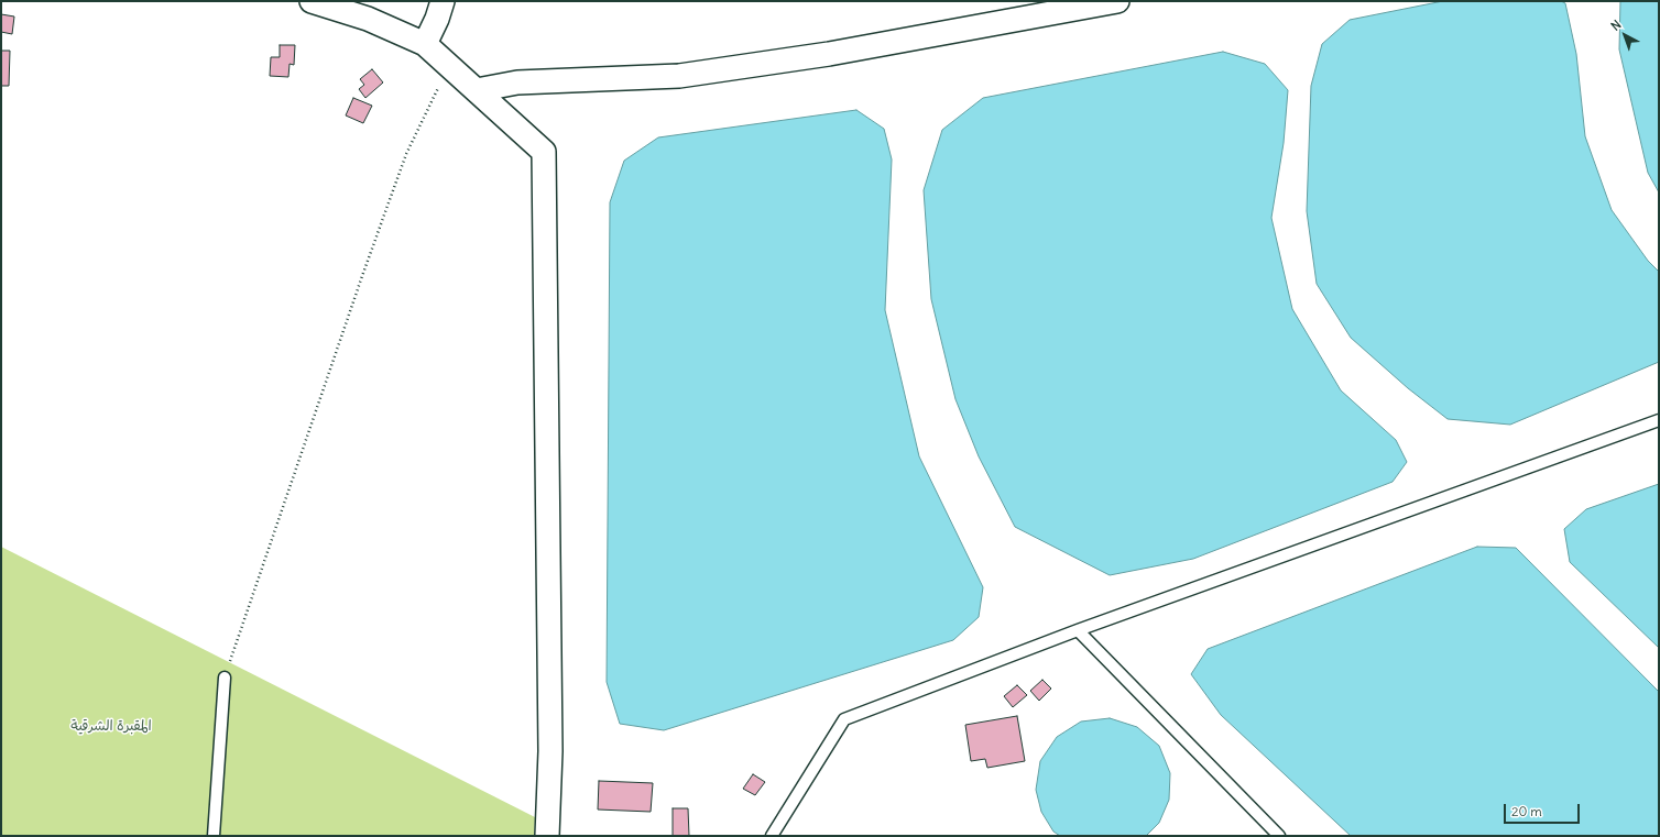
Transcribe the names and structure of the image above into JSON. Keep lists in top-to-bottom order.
{
  "parks": ["المقبرة الشرقية"],
  "scale_bar": "20 m",
  "north": "top left"
}
